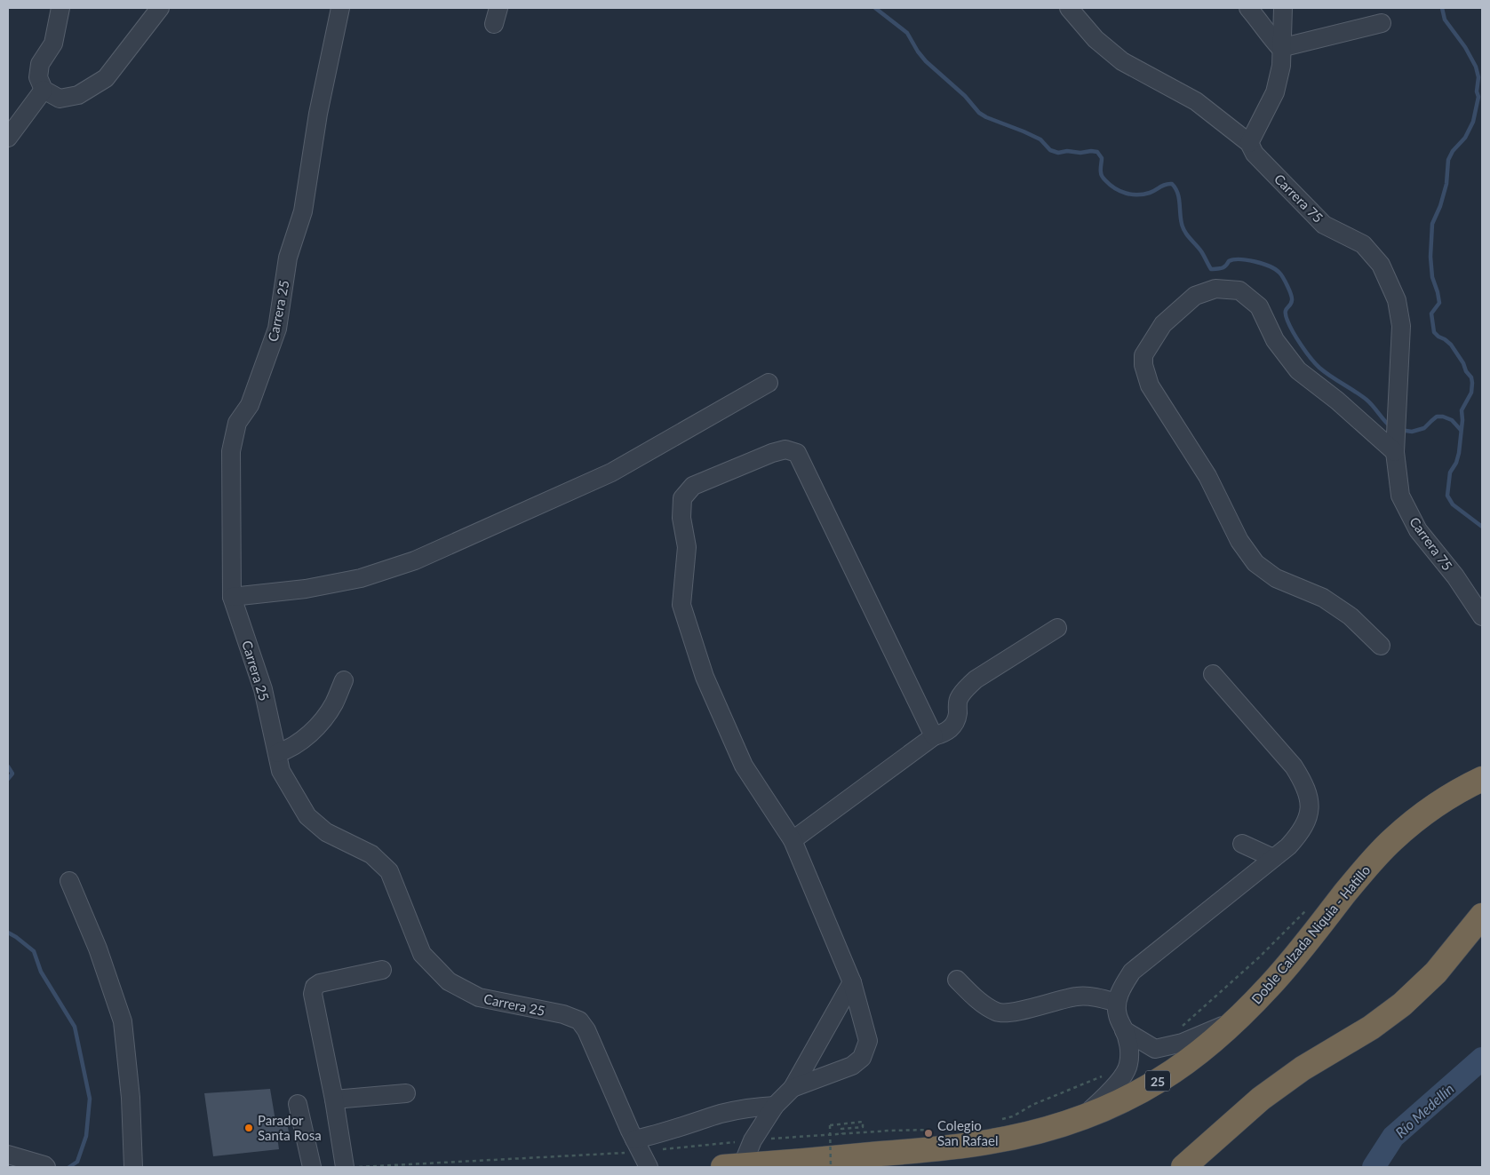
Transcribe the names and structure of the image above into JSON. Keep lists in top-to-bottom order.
{
  "streets": {
    "highway": ["Doble Calzada Niquia - Hatillo", "25"],
    "street": ["Carrera 75", "Carrera 25"]
  },
  "water": ["Río Medellín"],
  "places": ["Parador Santa Rosa", "Colegio San Rafael"]
}
